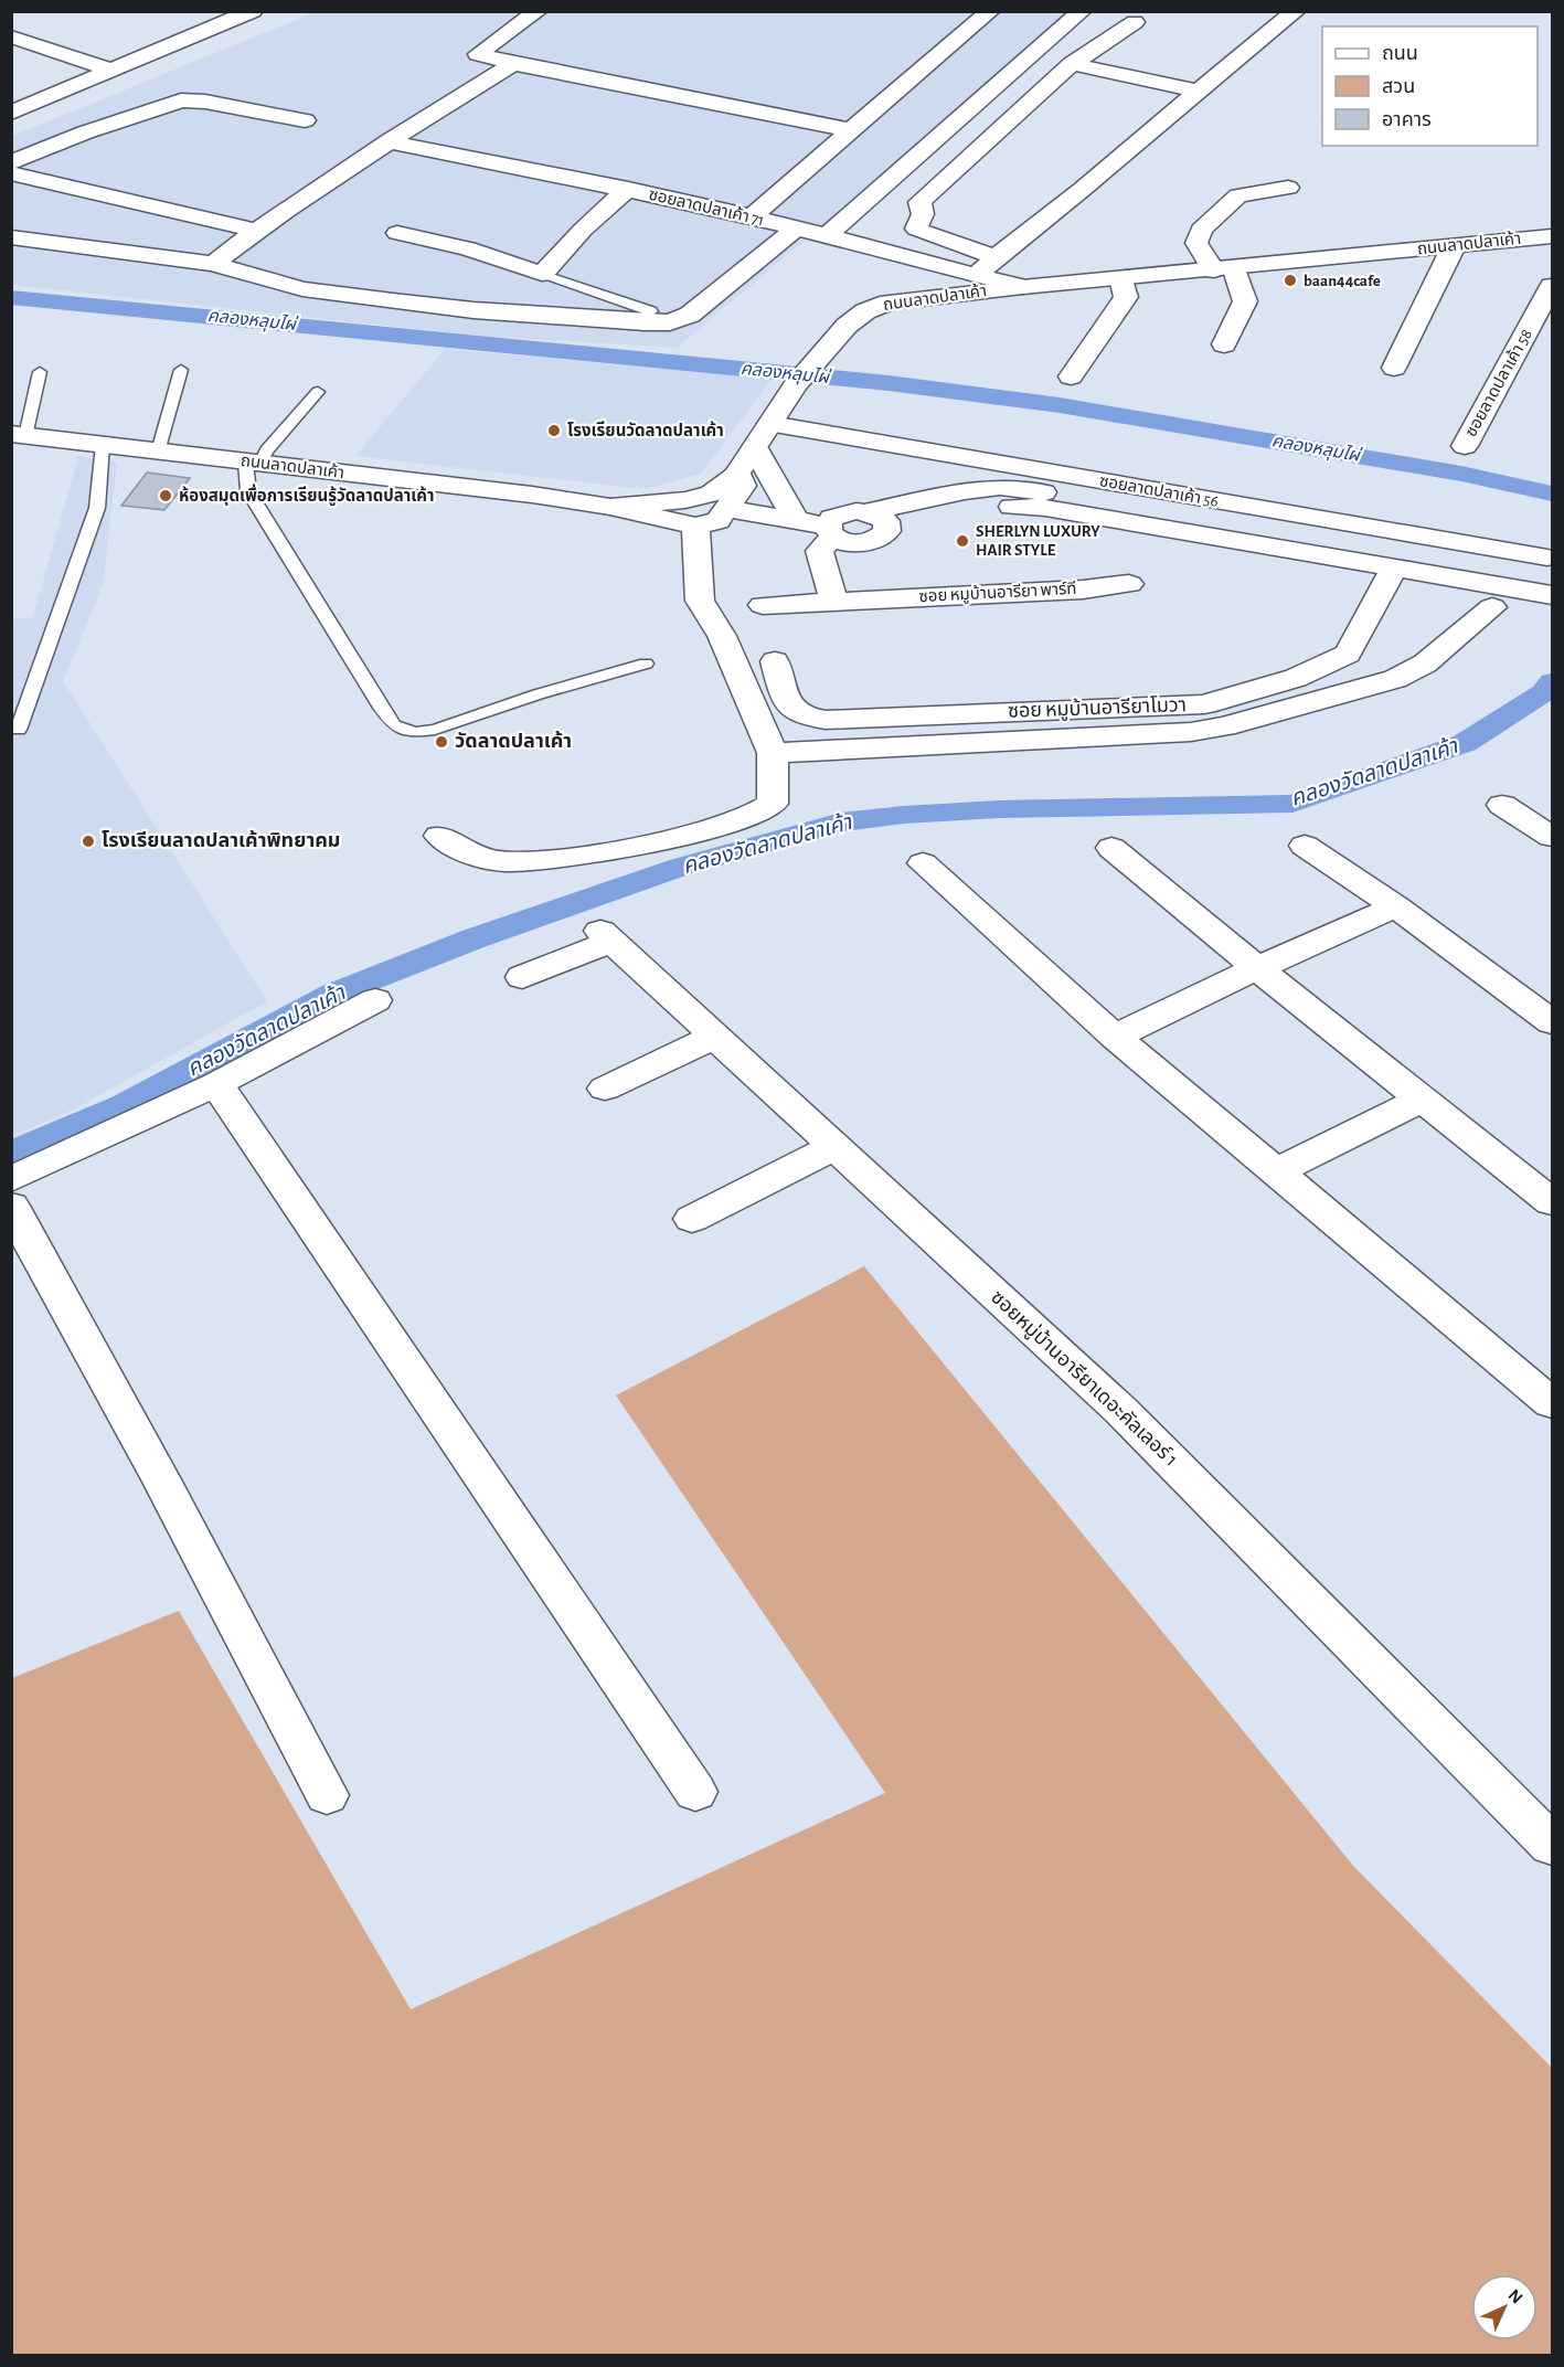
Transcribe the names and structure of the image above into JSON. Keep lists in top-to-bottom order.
{
  "streets": {
    "street": [
      "ซอยลาดปลาเค้า 71",
      "ถนนลาดปลาเค้า",
      "ซอยลาดปลาเค้า 58",
      "ซอยลาดปลาเค้า 56",
      "ซอย หมูบ้านอารียา พาร์ที",
      "ซอย หมูบ้านอารียาโมวา",
      "ซอยหมู่บ้านอารียาเดอะคัลเลอร์ 1"
    ]
  },
  "crossings": [
    ["ซอยลาดปลาเค้า 71", "ถนนลาดปลาเค้า"],
    ["ถนนลาดปลาเค้า", "ซอยลาดปลาเค้า 56"]
  ],
  "water": ["คลองหลุมไผ่", "คลองวัดลาดปลาเค้า"],
  "places": [
    "baan44cafe",
    "โรงเรียนวัดลาดปลาเค้า",
    "ห้องสมุดเพื่อการเรียนรู้วัดลาดปลาเค้า",
    "SHERLYN LUXURY HAIR STYLE",
    "วัดลาดปลาเค้า",
    "โรงเรียนลาดปลาเค้าพิทยาคม"
  ],
  "legend": ["ถนน", "สวน", "อาคาร"],
  "north": "top right"
}
